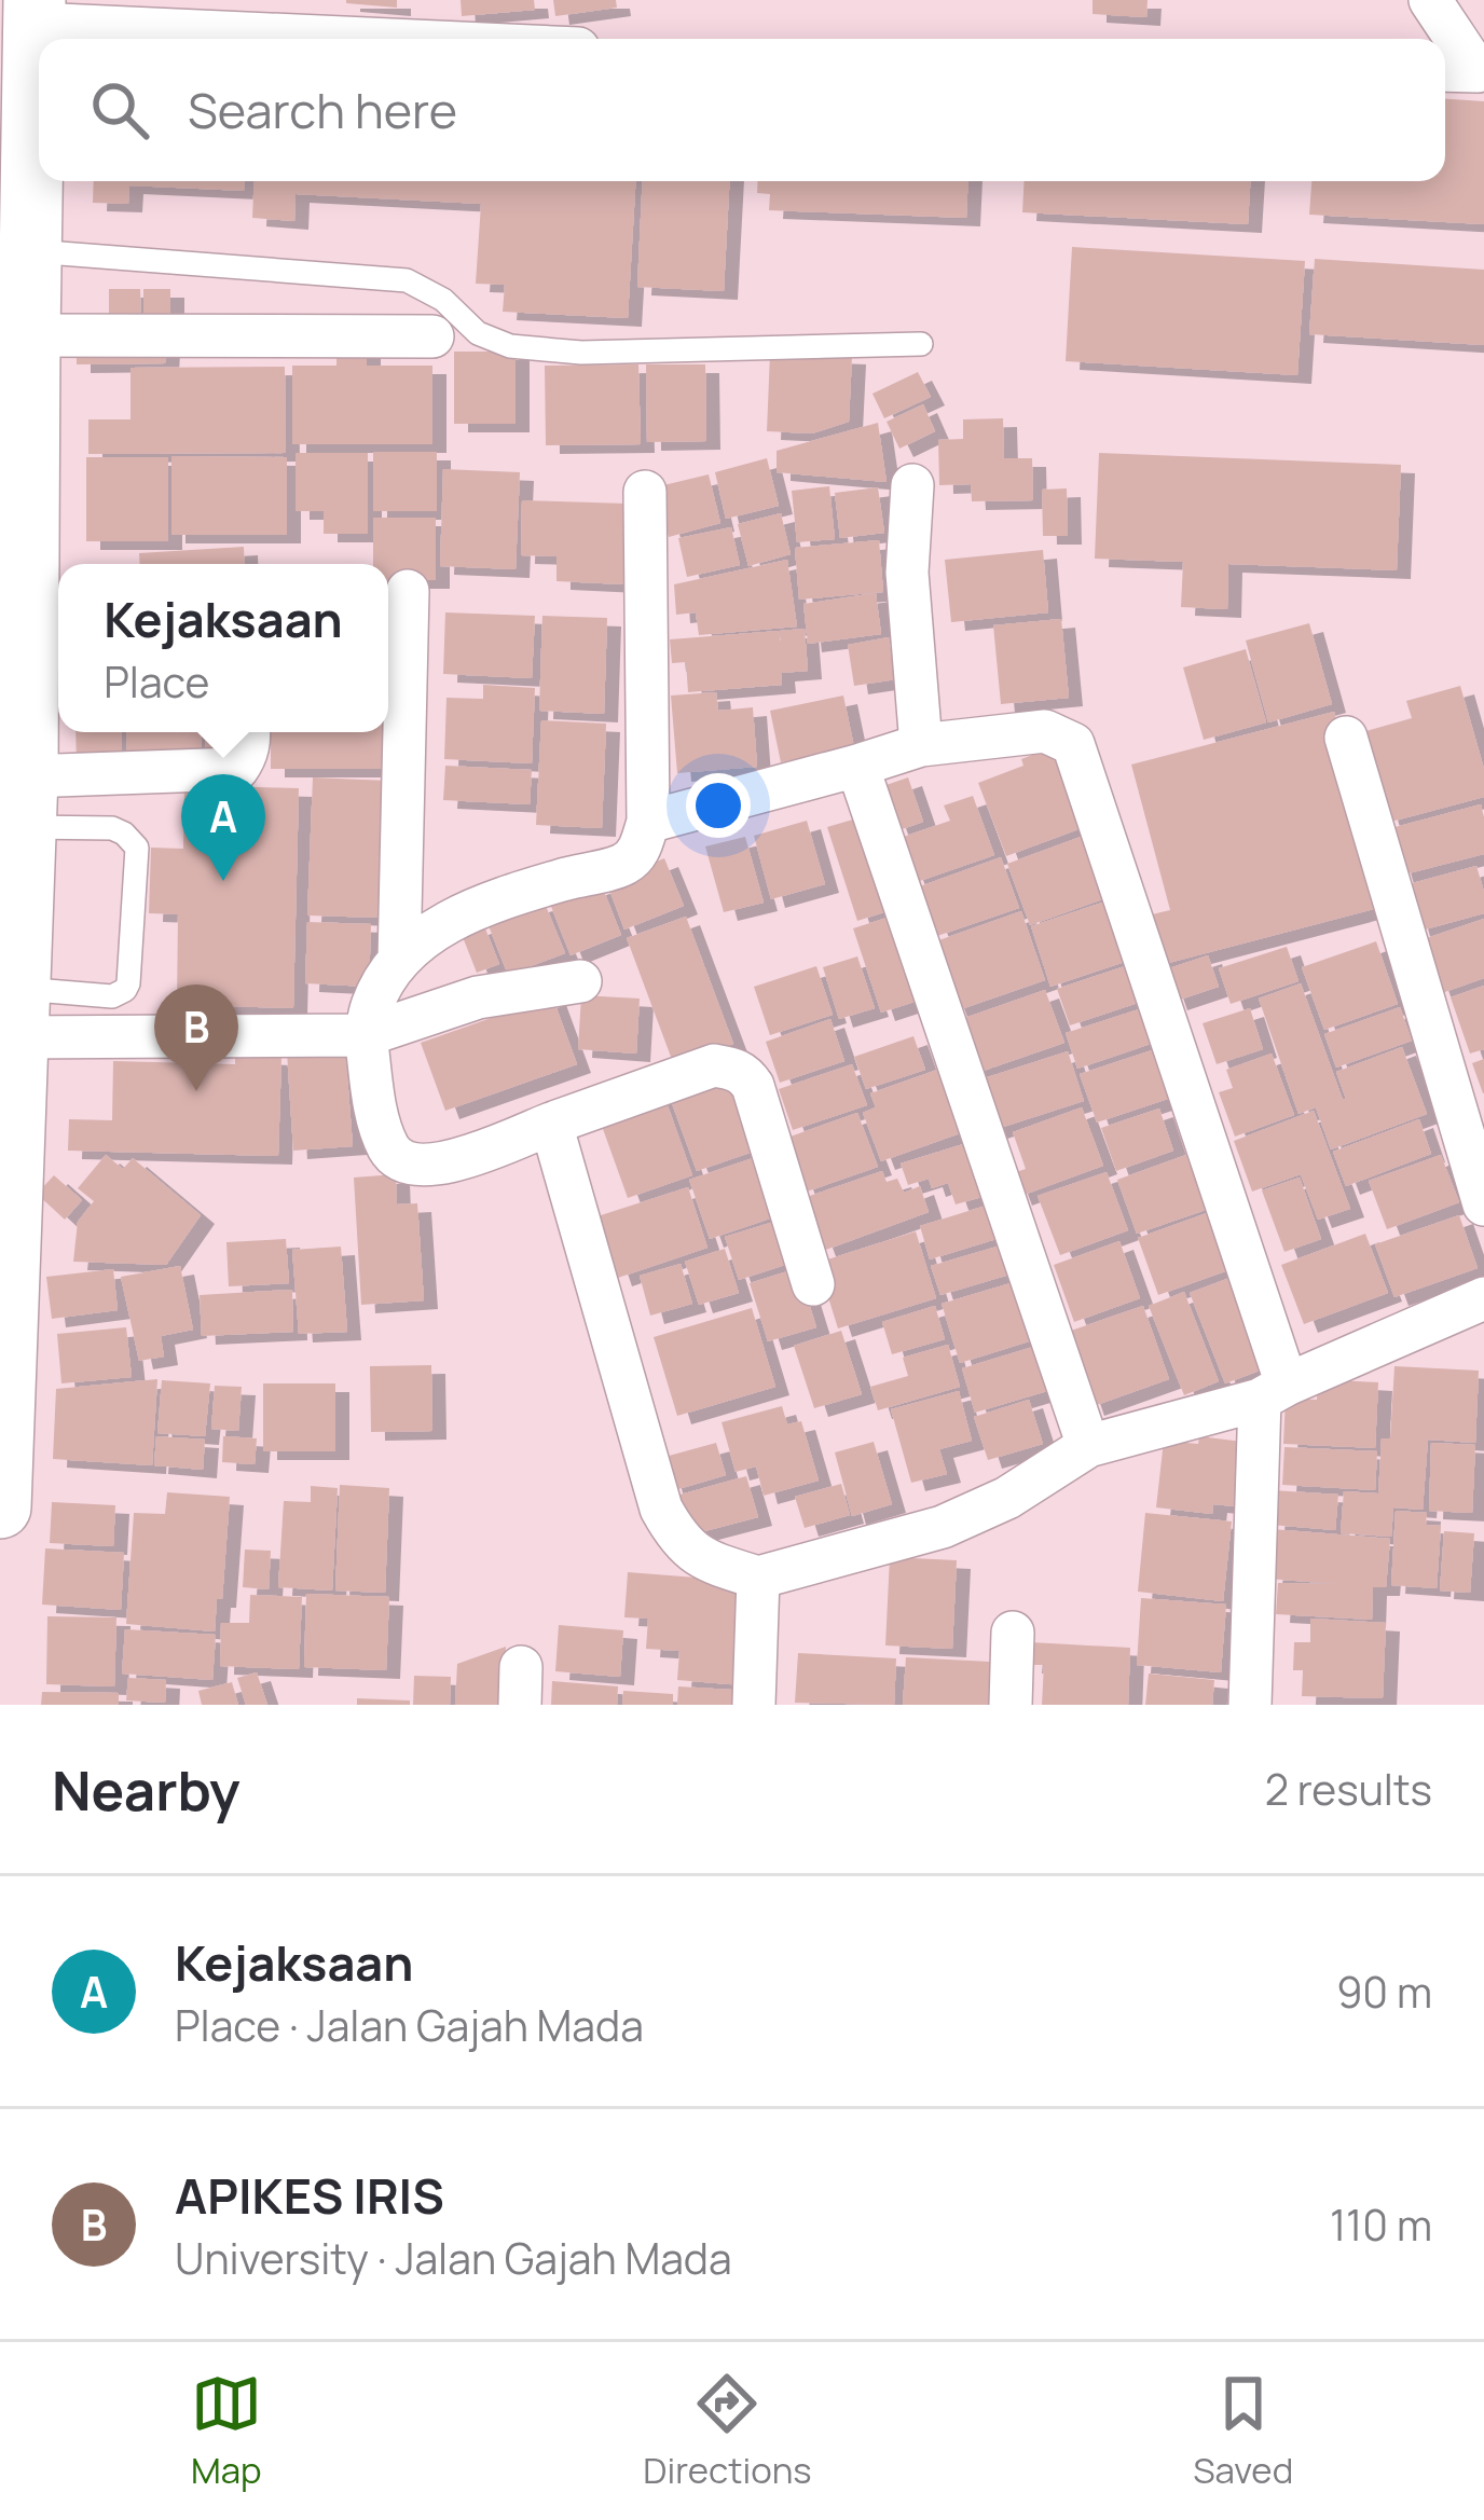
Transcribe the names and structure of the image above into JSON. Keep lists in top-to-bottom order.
{
  "page": {
    "search": "Search here",
    "popup": ["Kejaksaan", "Place"],
    "pins": ["A", "B"],
    "heading": ["Nearby", "2 results"],
    "list": [
      {
        "mark": "A",
        "name": "Kejaksaan",
        "note": "Place · Jalan Gajah Mada",
        "value": "90 m"
      },
      {
        "mark": "B",
        "name": "APIKES IRIS",
        "note": "University · Jalan Gajah Mada",
        "value": "110 m"
      }
    ],
    "nav": ["Map", "Directions", "Saved"]
  }
}
